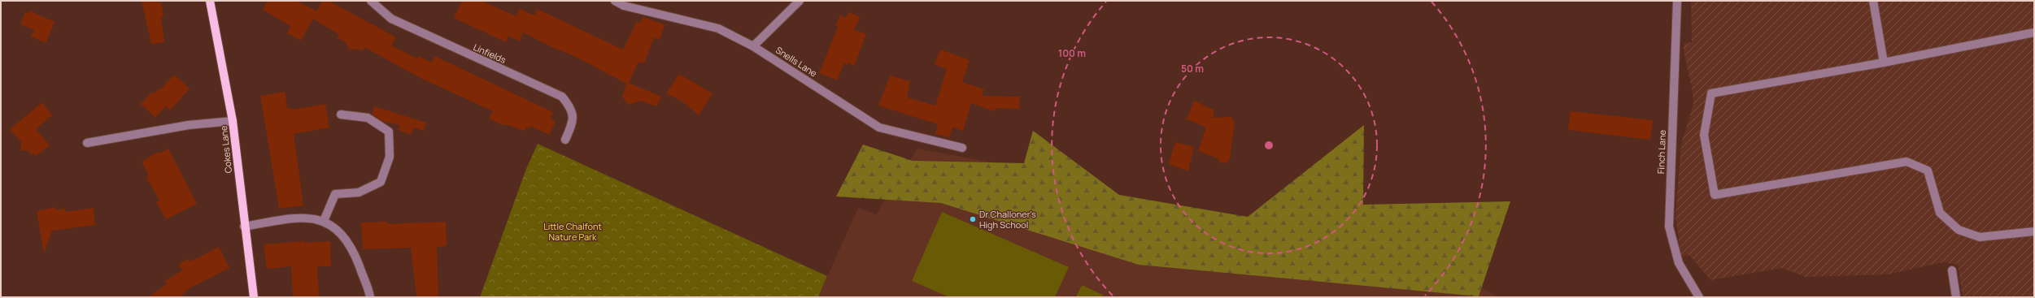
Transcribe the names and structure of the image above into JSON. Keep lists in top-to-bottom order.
{
  "streets": {
    "main road": ["Cokes Lane"],
    "street": ["Linfields", "Snells Lane", "Finch Lane"]
  },
  "parks": ["Little Chalfont Nature Park"],
  "places": ["Dr Challoner's High School"],
  "rings": ["100 m", "50 m"]
}
